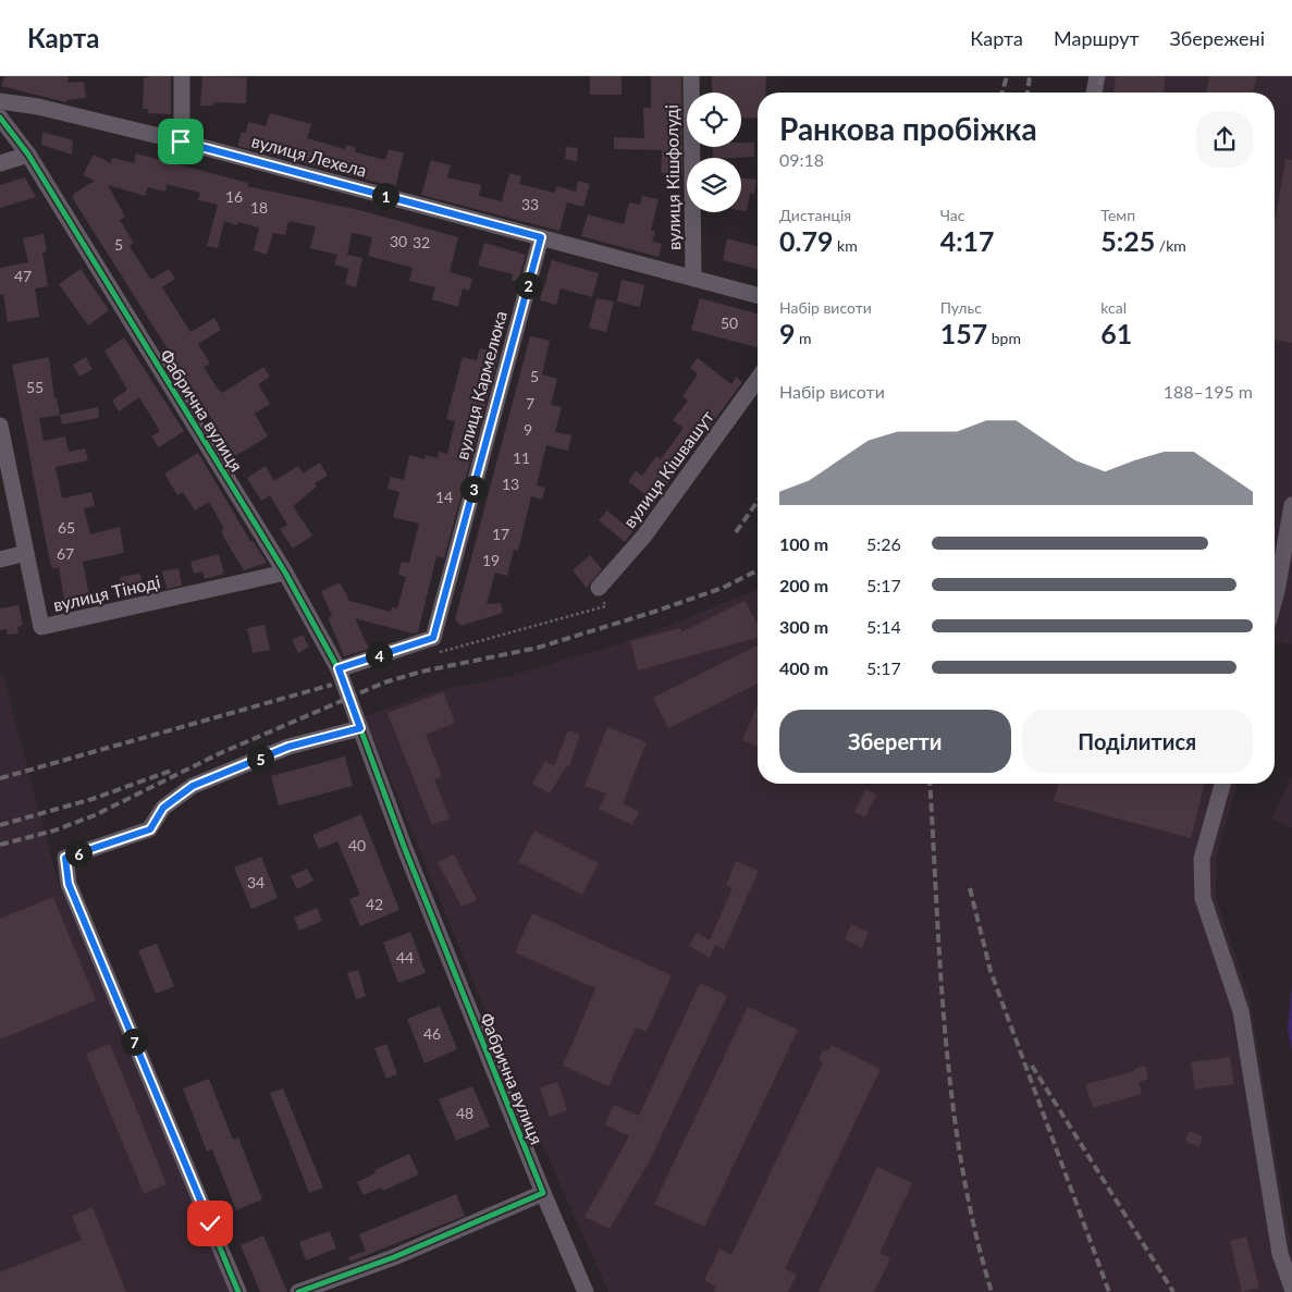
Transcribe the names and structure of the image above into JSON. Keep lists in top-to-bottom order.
{
  "streets": {
    "street": [
      "вулиця Лехела",
      "вулиця Кішфолуді",
      "вулиця Кармелюка",
      "Фабрична вулиця",
      "вулиця Кішвашут",
      "вулиця Тіноді"
    ]
  },
  "crossings": [
    ["вулиця Лехела", "вулиця Кішфолуді"],
    ["вулиця Лехела", "вулиця Кармелюка"],
    ["Фабрична вулиця", "вулиця Тіноді"]
  ],
  "house_numbers": [
    "16",
    "33",
    "18",
    "30",
    "32",
    "5",
    "47",
    "50",
    "5",
    "55",
    "7",
    "9",
    "11",
    "13",
    "14",
    "65",
    "17",
    "67",
    "19",
    "40",
    "34",
    "42",
    "44",
    "46",
    "48"
  ],
  "page": {
    "header": "Карта",
    "nav": ["Карта", "Маршрут", "Збережені"],
    "heading": ["Ранкова пробіжка", "09:18"],
    "pins": [
      "1",
      "2",
      "3",
      "4",
      "5",
      "6",
      "7"
    ],
    "stats": [
      ["Дистанція", "0.79 km"],
      ["Час", "4:17"],
      ["Темп", "5:25 /km"],
      ["Набір висоти", "9 m"],
      ["Пульс", "157 bpm"],
      ["kcal", "61"]
    ],
    "chart": ["Набір висоти", "188–195 m"],
    "list": [
      {
        "name": "100 m",
        "note": "5:26"
      },
      {
        "name": "200 m",
        "note": "5:17"
      },
      {
        "name": "300 m",
        "note": "5:14"
      },
      {
        "name": "400 m",
        "note": "5:17"
      }
    ],
    "buttons": ["Зберегти", "Поділитися"]
  }
}
